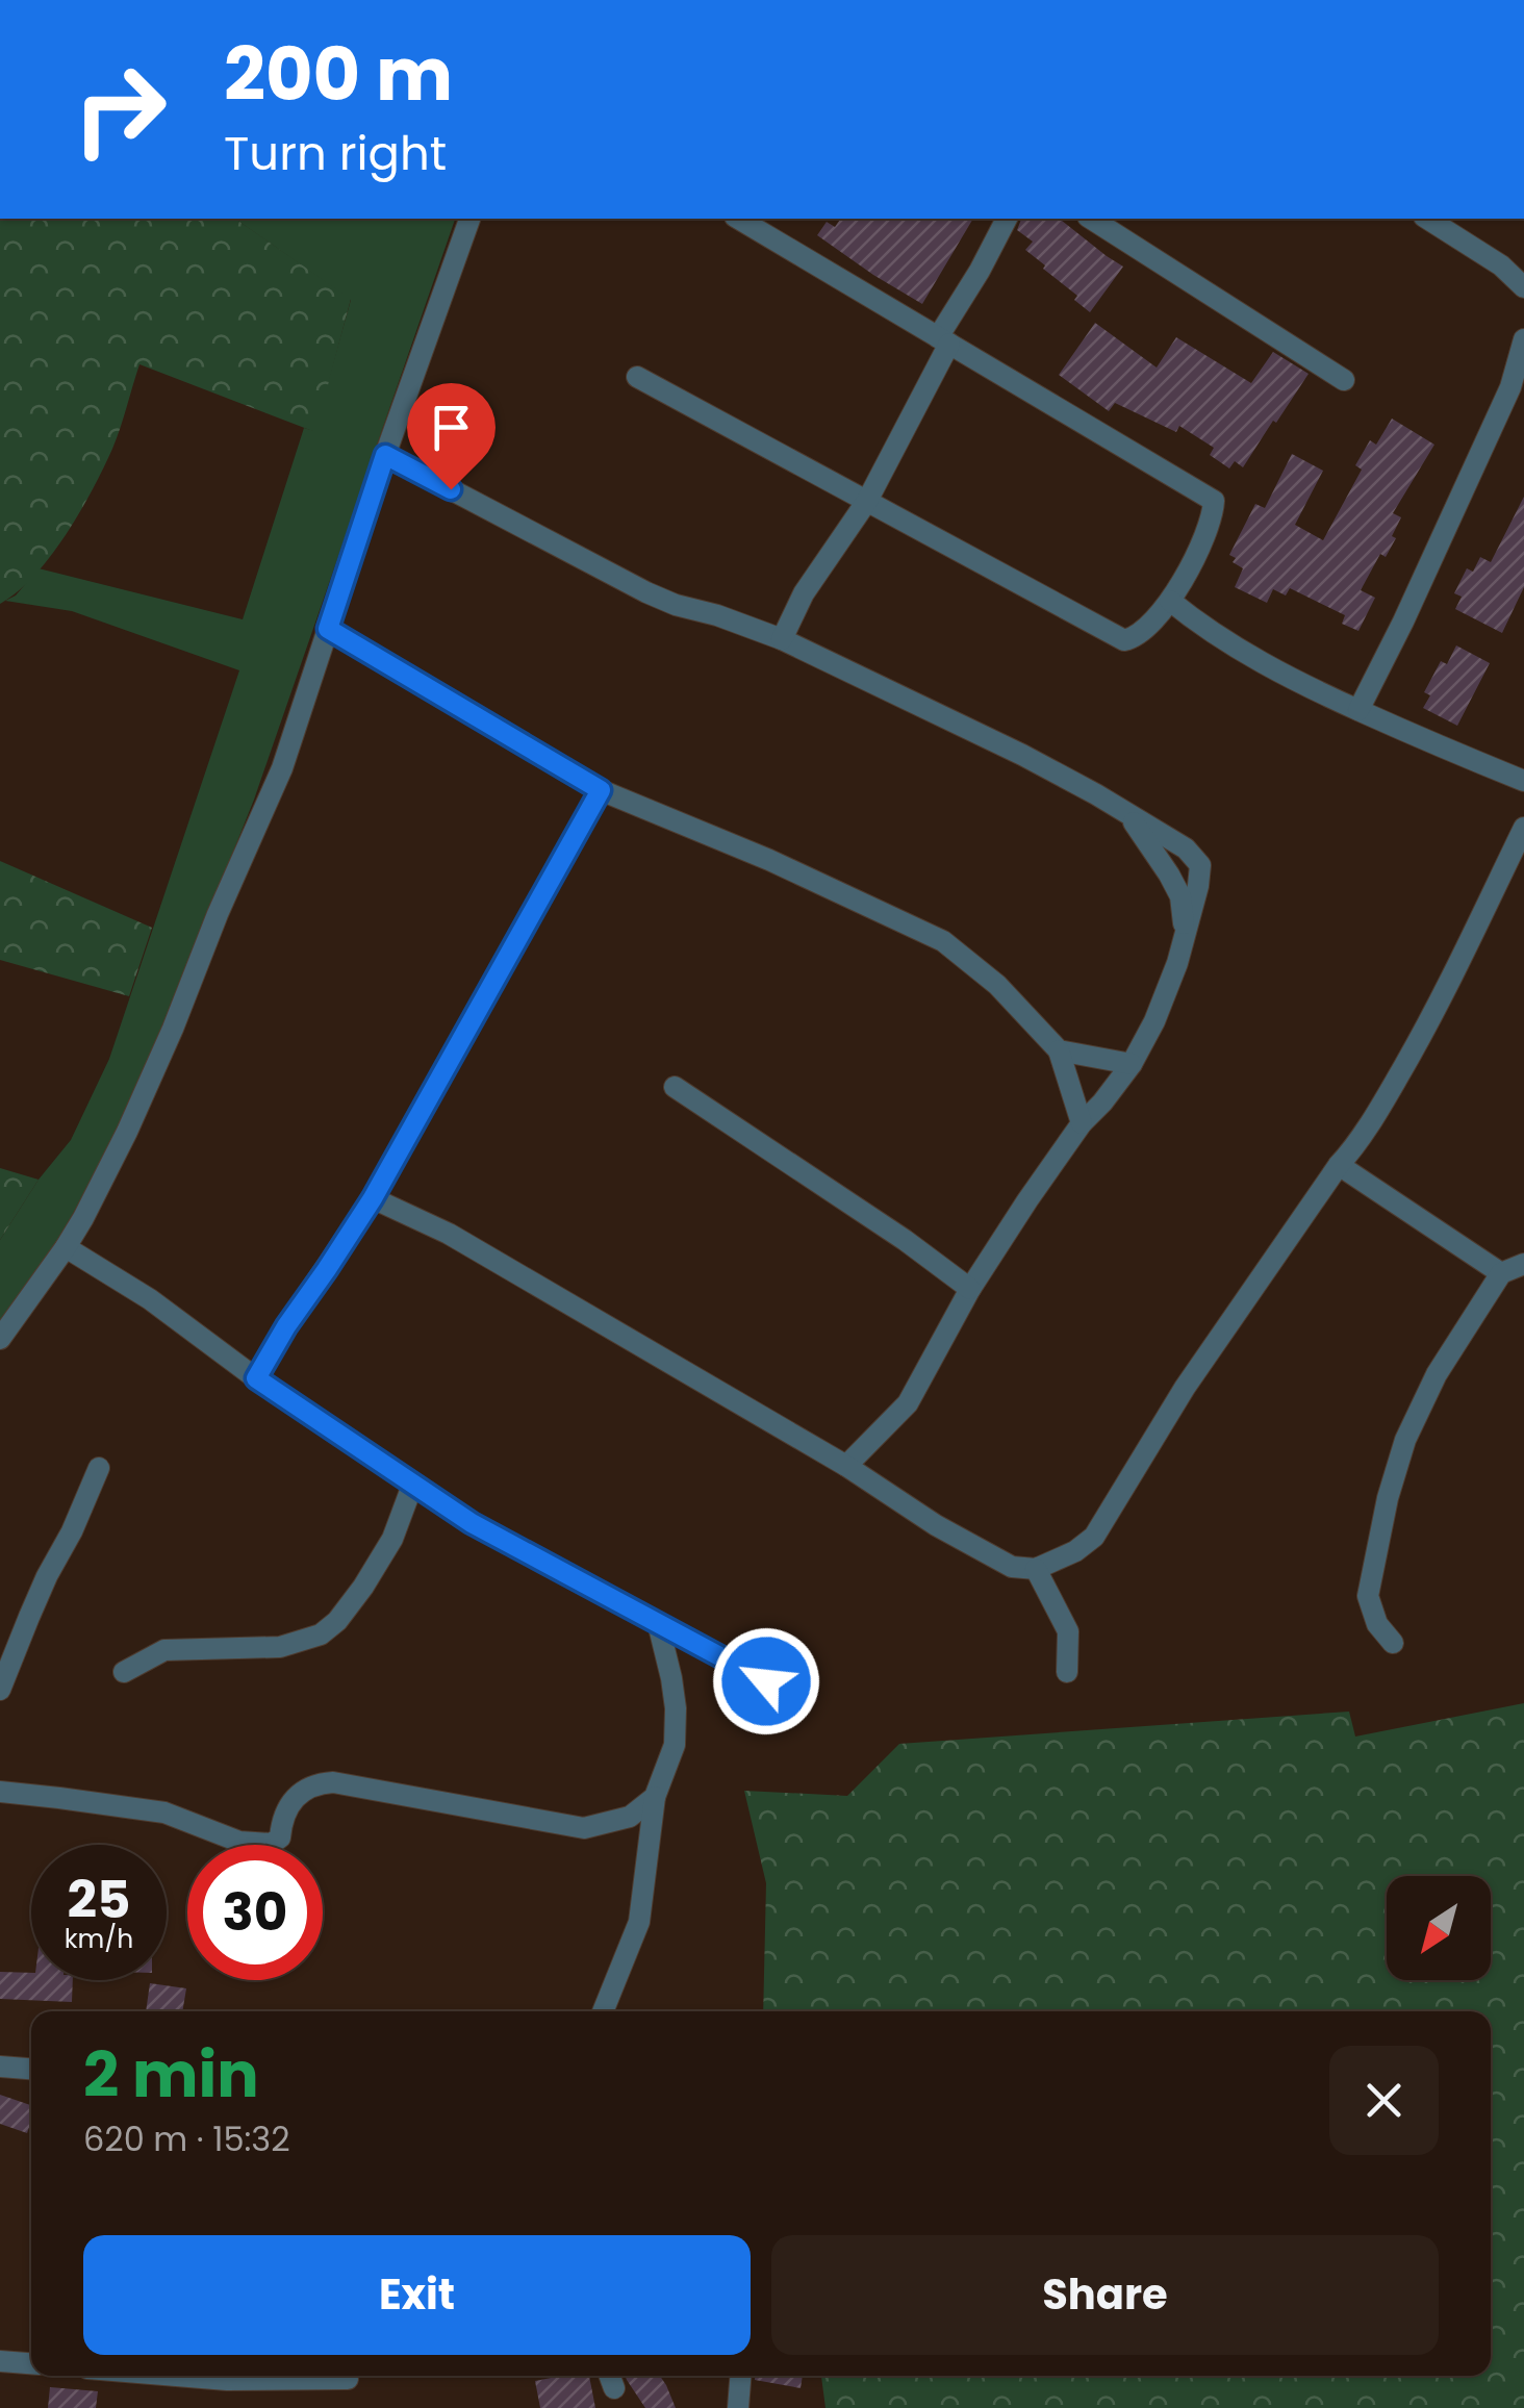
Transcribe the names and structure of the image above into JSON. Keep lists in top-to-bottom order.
{
  "north": "bottom left",
  "page": {
    "turn": ["200 m", "Turn right"],
    "speed": "25 km/h",
    "limit": "30",
    "heading": ["2 min", "620 m · 15:32"],
    "buttons": ["Exit", "Share"]
  }
}
